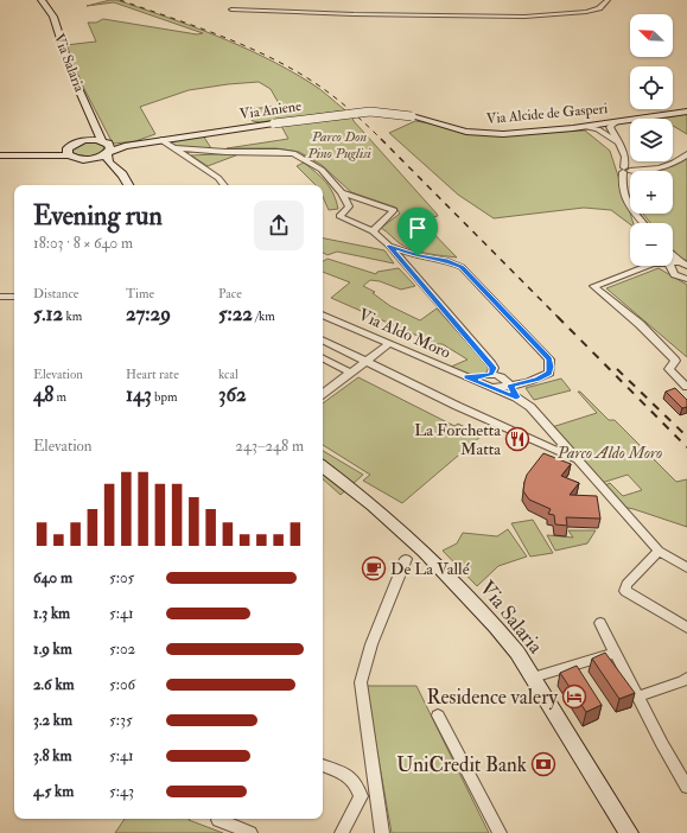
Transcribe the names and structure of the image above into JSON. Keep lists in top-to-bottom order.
{
  "streets": {
    "main road": ["Via Salaria", "Via Aniene", "Via Alcide de Gasperi"],
    "street": ["Via Aldo Moro"]
  },
  "crossings": [
    ["Via Salaria", "Via Aniene"],
    ["Via Aniene", "Via Alcide de Gasperi"]
  ],
  "parks": ["Parco Don Pino Puglisi", "Parco Aldo Moro"],
  "places": {
    "restaurant": ["La Forchetta Matta"],
    "cafe": ["De La Vallé"],
    "hotel": ["Residence valery"],
    "bank": ["UniCredit Bank"]
  },
  "north": "top left",
  "page": {
    "map_buttons": ["+", "−"],
    "heading": ["Evening run", "18:03 · 8 × 640 m"],
    "stats": [
      ["Distance", "5.12 km"],
      ["Time", "27:29"],
      ["Pace", "5:22 /km"],
      ["Elevation", "48 m"],
      ["Heart rate", "143 bpm"],
      ["kcal", "362"]
    ],
    "chart": ["Elevation", "243–248 m"],
    "list": [
      {
        "name": "640 m",
        "note": "5:05"
      },
      {
        "name": "1.3 km",
        "note": "5:41"
      },
      {
        "name": "1.9 km",
        "note": "5:02"
      },
      {
        "name": "2.6 km",
        "note": "5:06"
      },
      {
        "name": "3.2 km",
        "note": "5:35"
      },
      {
        "name": "3.8 km",
        "note": "5:41"
      },
      {
        "name": "4.5 km",
        "note": "5:43"
      }
    ]
  }
}
